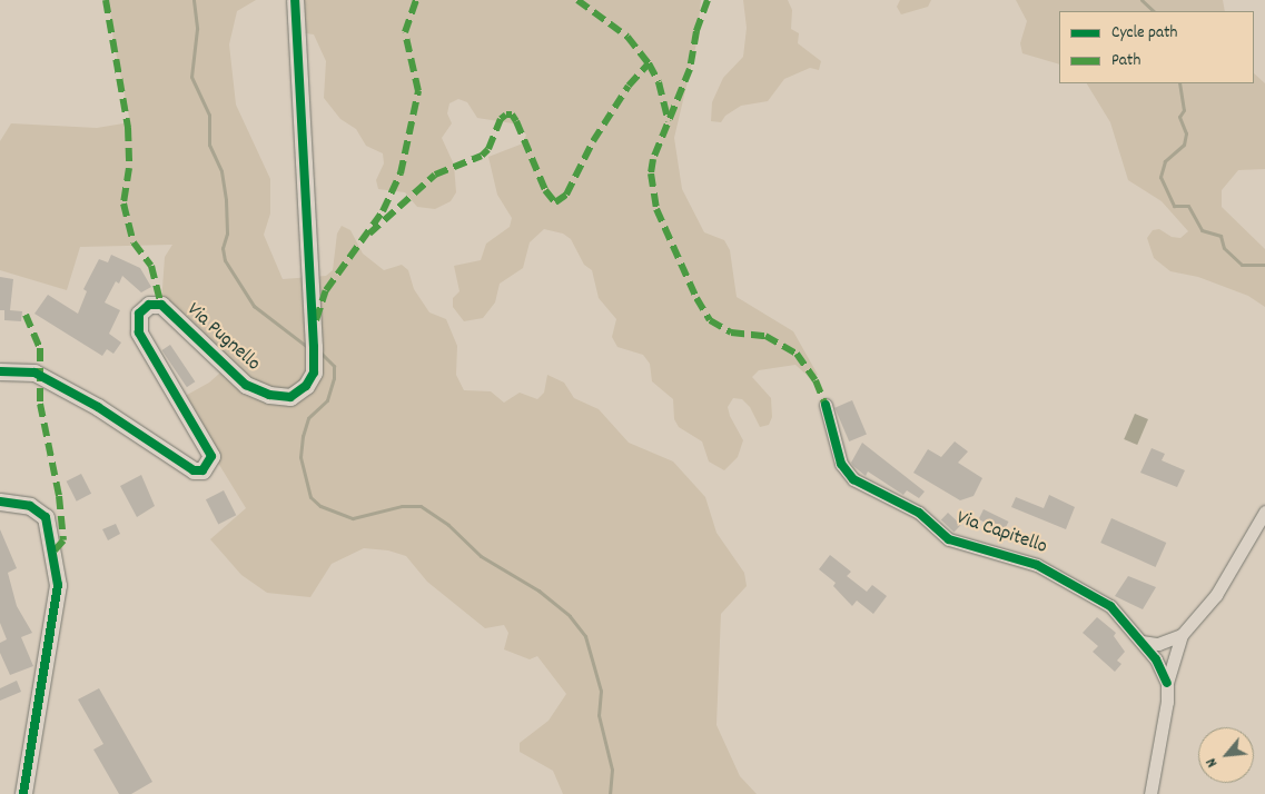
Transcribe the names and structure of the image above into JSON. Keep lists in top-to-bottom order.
{
  "streets": {
    "street": ["Via Pugnello", "Via Capitello"]
  },
  "legend": ["Cycle path", "Path"],
  "north": "bottom left"
}
